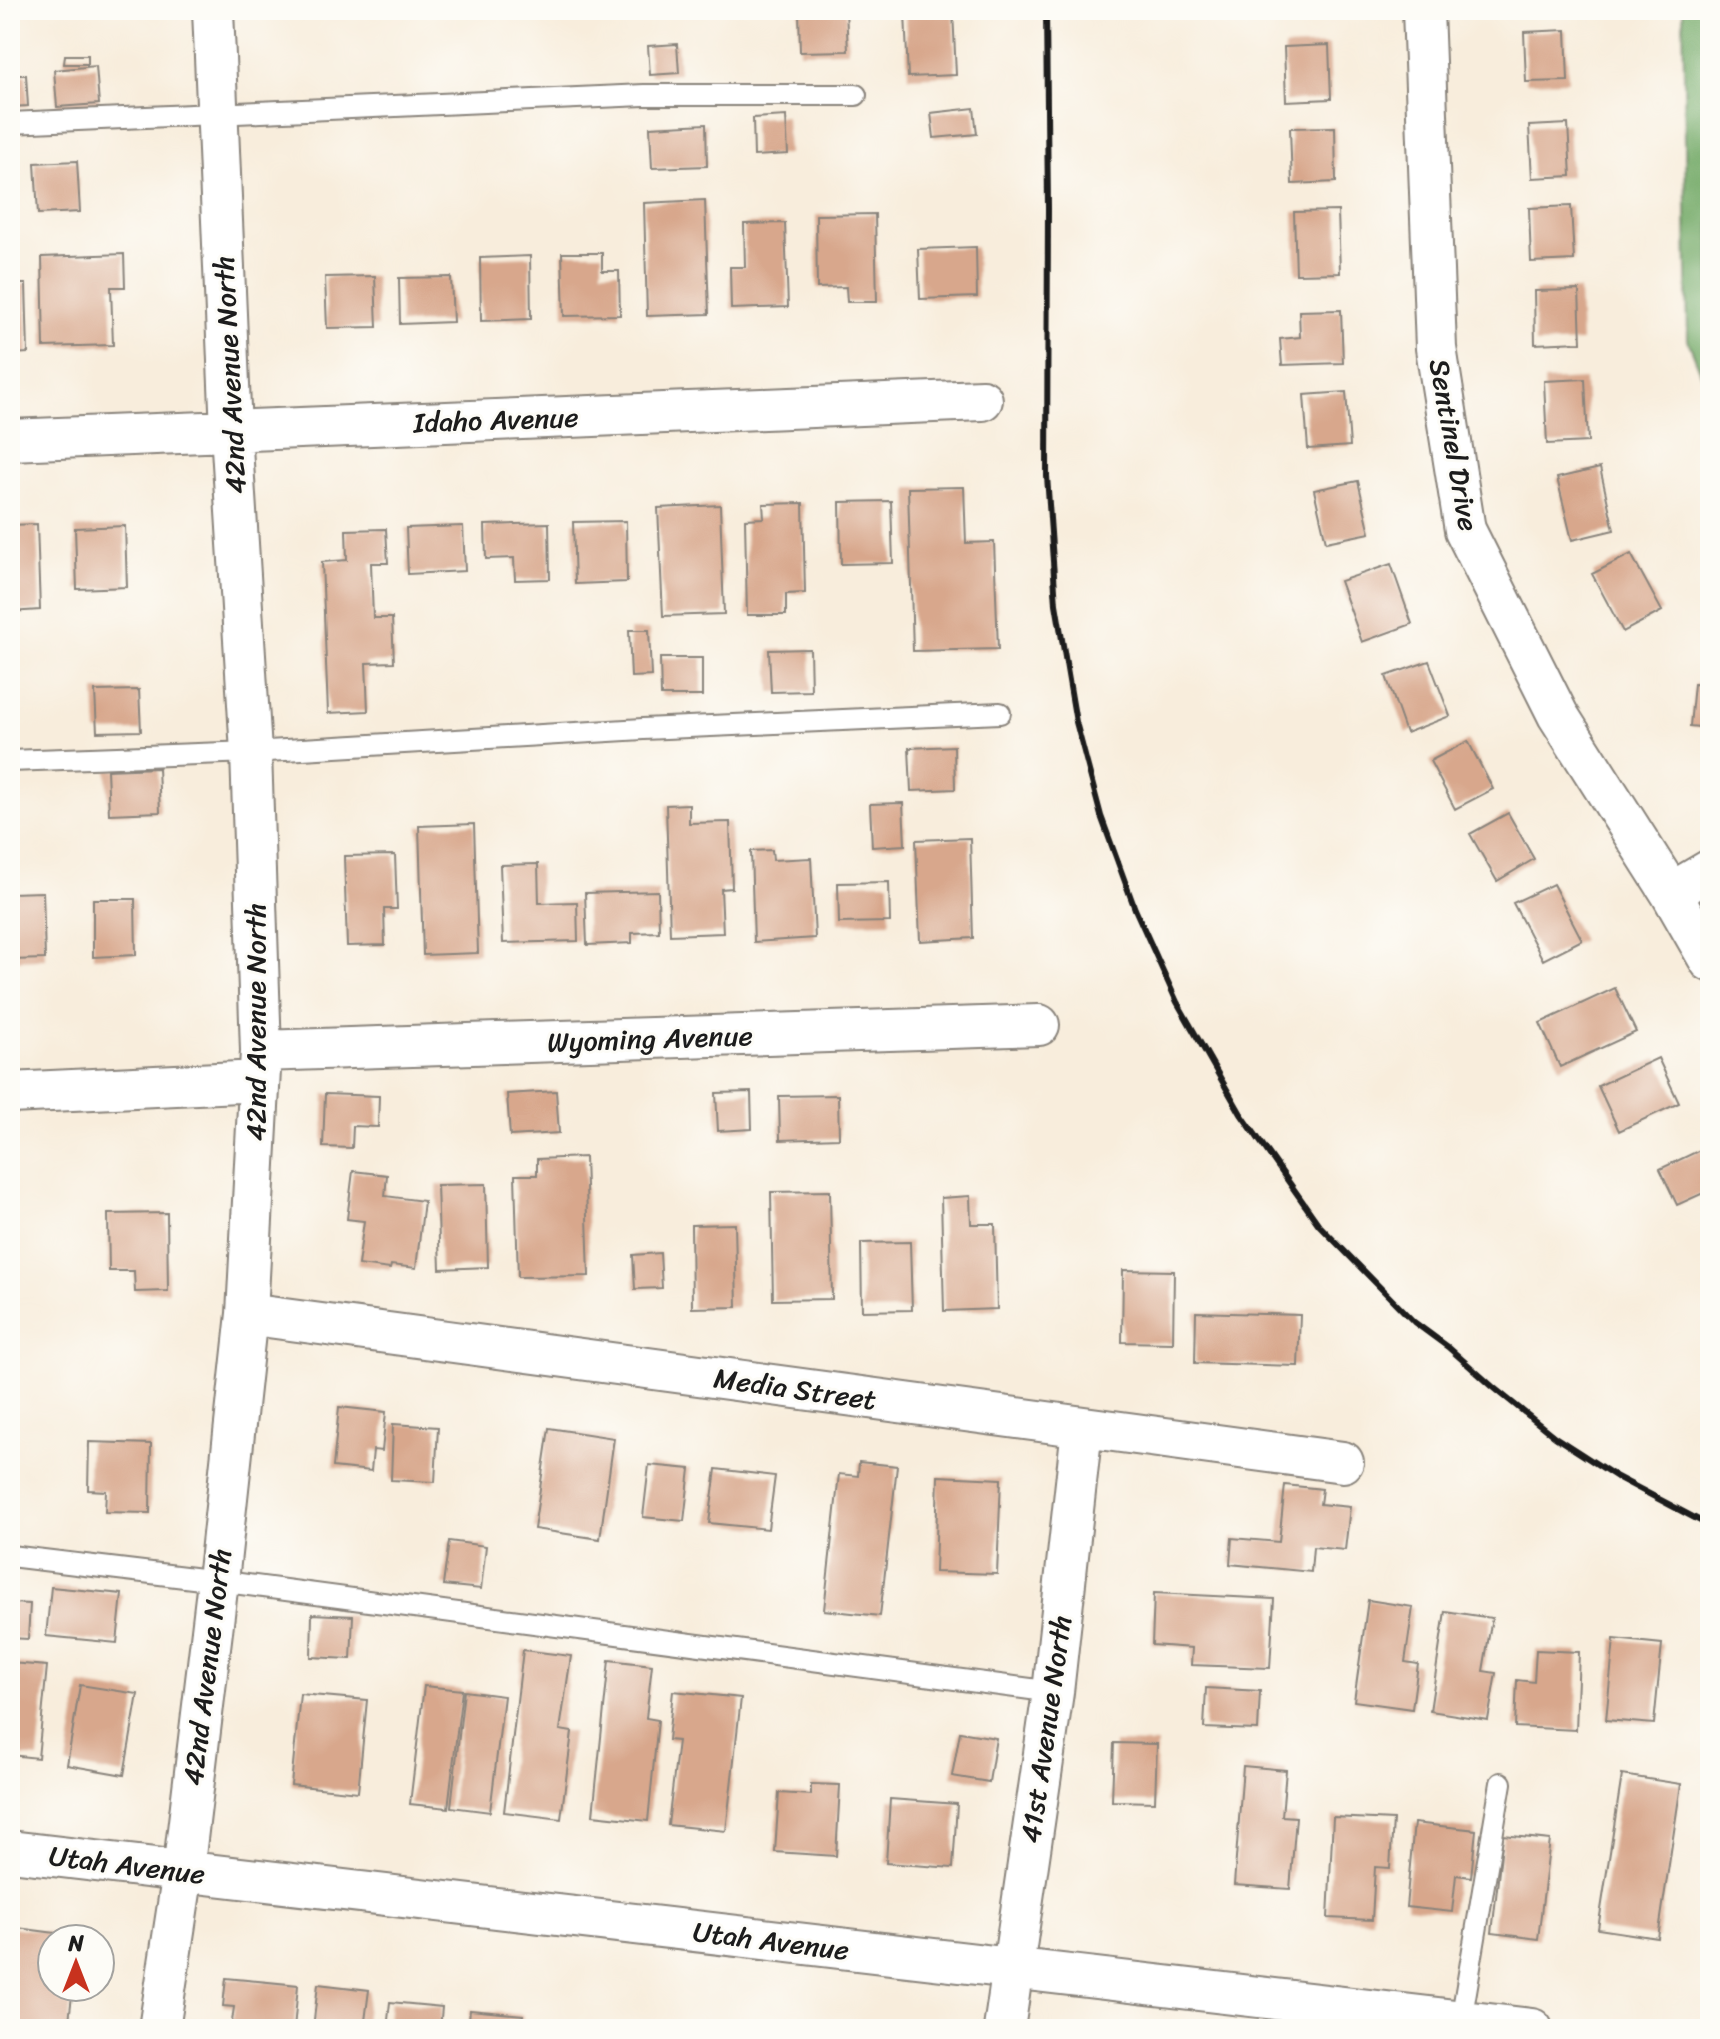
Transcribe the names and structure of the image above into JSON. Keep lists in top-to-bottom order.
{
  "streets": {
    "street": [
      "42nd Avenue North",
      "Idaho Avenue",
      "Sentinel Drive",
      "Wyoming Avenue",
      "Media Street",
      "41st Avenue North",
      "Utah Avenue"
    ]
  },
  "crossings": [
    ["42nd Avenue North", "Idaho Avenue"],
    ["42nd Avenue North", "Wyoming Avenue"],
    ["42nd Avenue North", "Media Street"],
    ["42nd Avenue North", "Utah Avenue"],
    ["Media Street", "41st Avenue North"],
    ["41st Avenue North", "Utah Avenue"]
  ],
  "north": "top"
}
